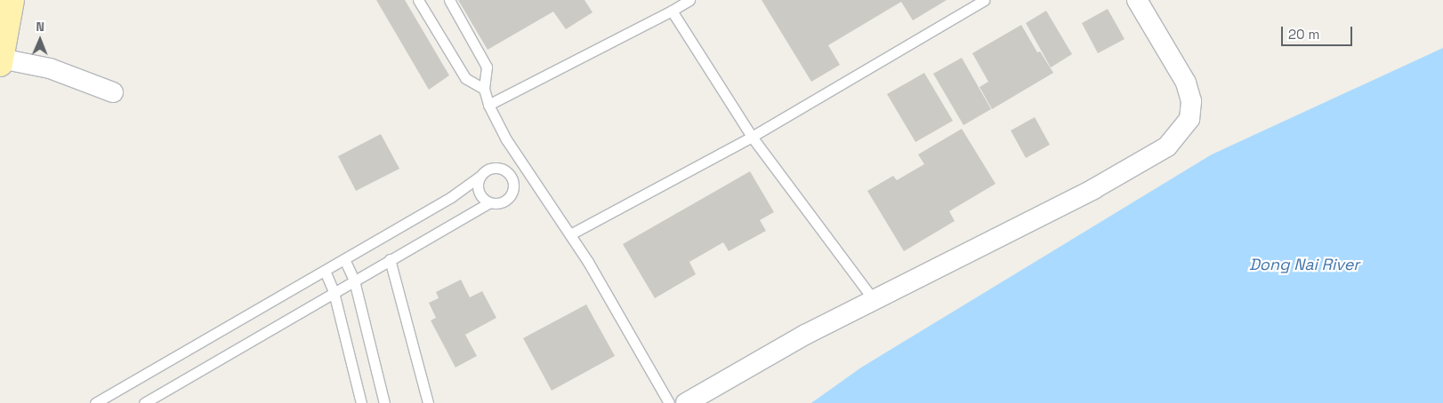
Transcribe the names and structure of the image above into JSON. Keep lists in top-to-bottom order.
{
  "water": ["Dong Nai River"],
  "scale_bar": "20 m",
  "north": "top"
}
